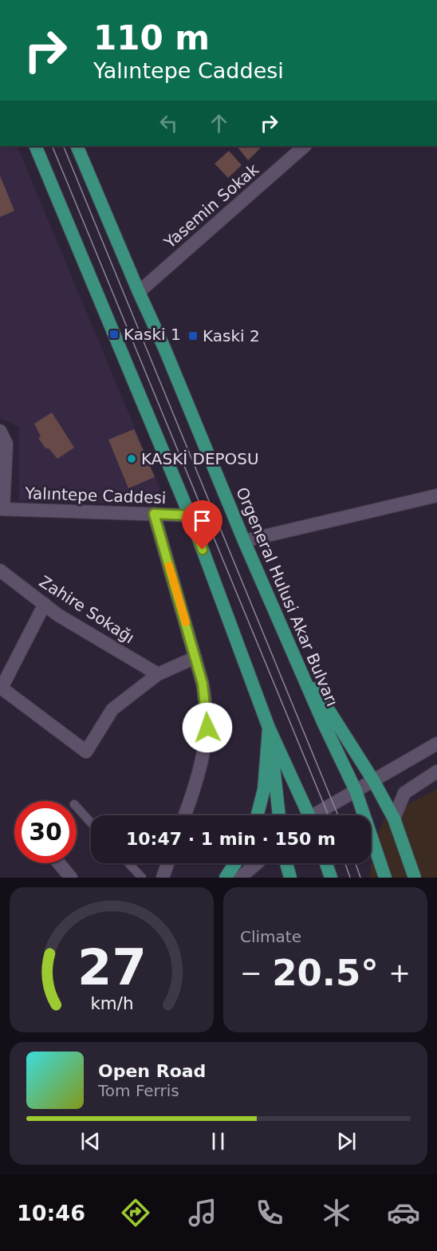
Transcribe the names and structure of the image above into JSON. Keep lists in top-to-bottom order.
{
  "streets": {
    "main road": ["Orgeneral Hulusi Akar Bulvarı"],
    "street": ["Yasemin Sokak", "Yalıntepe Caddesi", "Zahire Sokağı"]
  },
  "crossings": [
    ["Yasemin Sokak", "Orgeneral Hulusi Akar Bulvarı"]
  ],
  "places": {
    "transit": ["Kaski 1", "Kaski 2"],
    "other": ["KASKİ DEPOSU"]
  },
  "page": {
    "turn": ["110 m", "Yalıntepe Caddesi"],
    "limit": "30",
    "trip": "10:47 · 1 min · 150 m",
    "tile": "Climate",
    "heat": ["−", "20.5°", "+"],
    "song": ["Open Road", "Tom Ferris"],
    "tabs": "10:46",
    "gauge": ["27", "km/h"]
  }
}
